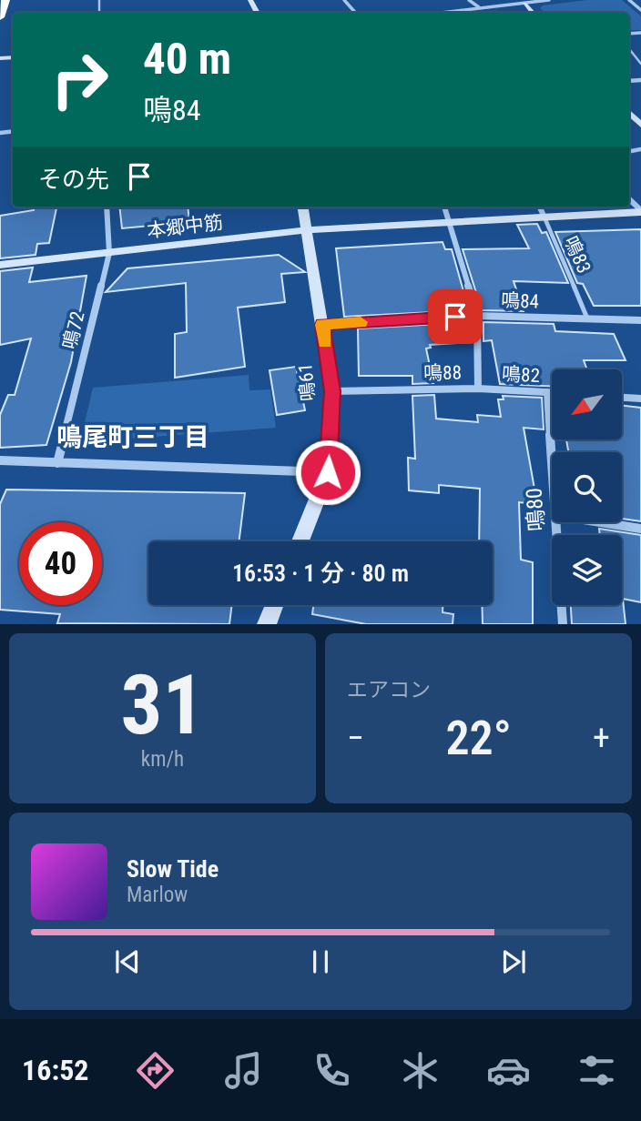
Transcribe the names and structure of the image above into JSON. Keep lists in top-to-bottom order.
{
  "streets": {
    "street": [
      "本郷中筋",
      "鳴83",
      "鳴84",
      "鳴72",
      "鳴88",
      "鳴82",
      "鳴61",
      "鳴80"
    ]
  },
  "crossings": [
    ["本郷中筋", "鳴83"],
    ["本郷中筋", "鳴72"],
    ["本郷中筋", "鳴88"],
    ["本郷中筋", "鳴61"],
    ["鳴83", "鳴84"],
    ["鳴84", "鳴88"],
    ["鳴84", "鳴61"],
    ["鳴88", "鳴82"],
    ["鳴88", "鳴61"],
    ["鳴82", "鳴80"]
  ],
  "districts": ["鳴尾町三丁目"],
  "north": "bottom left",
  "page": {
    "turn": ["40 m", "鳴84"],
    "then": "その先",
    "limit": "40",
    "trip": "16:53 · 1 分 · 80 m",
    "tile": [
      ["31", "km/h"],
      "エアコン"
    ],
    "heat": ["−", "22°", "+"],
    "song": ["Slow Tide", "Marlow"],
    "tabs": "16:52"
  }
}
